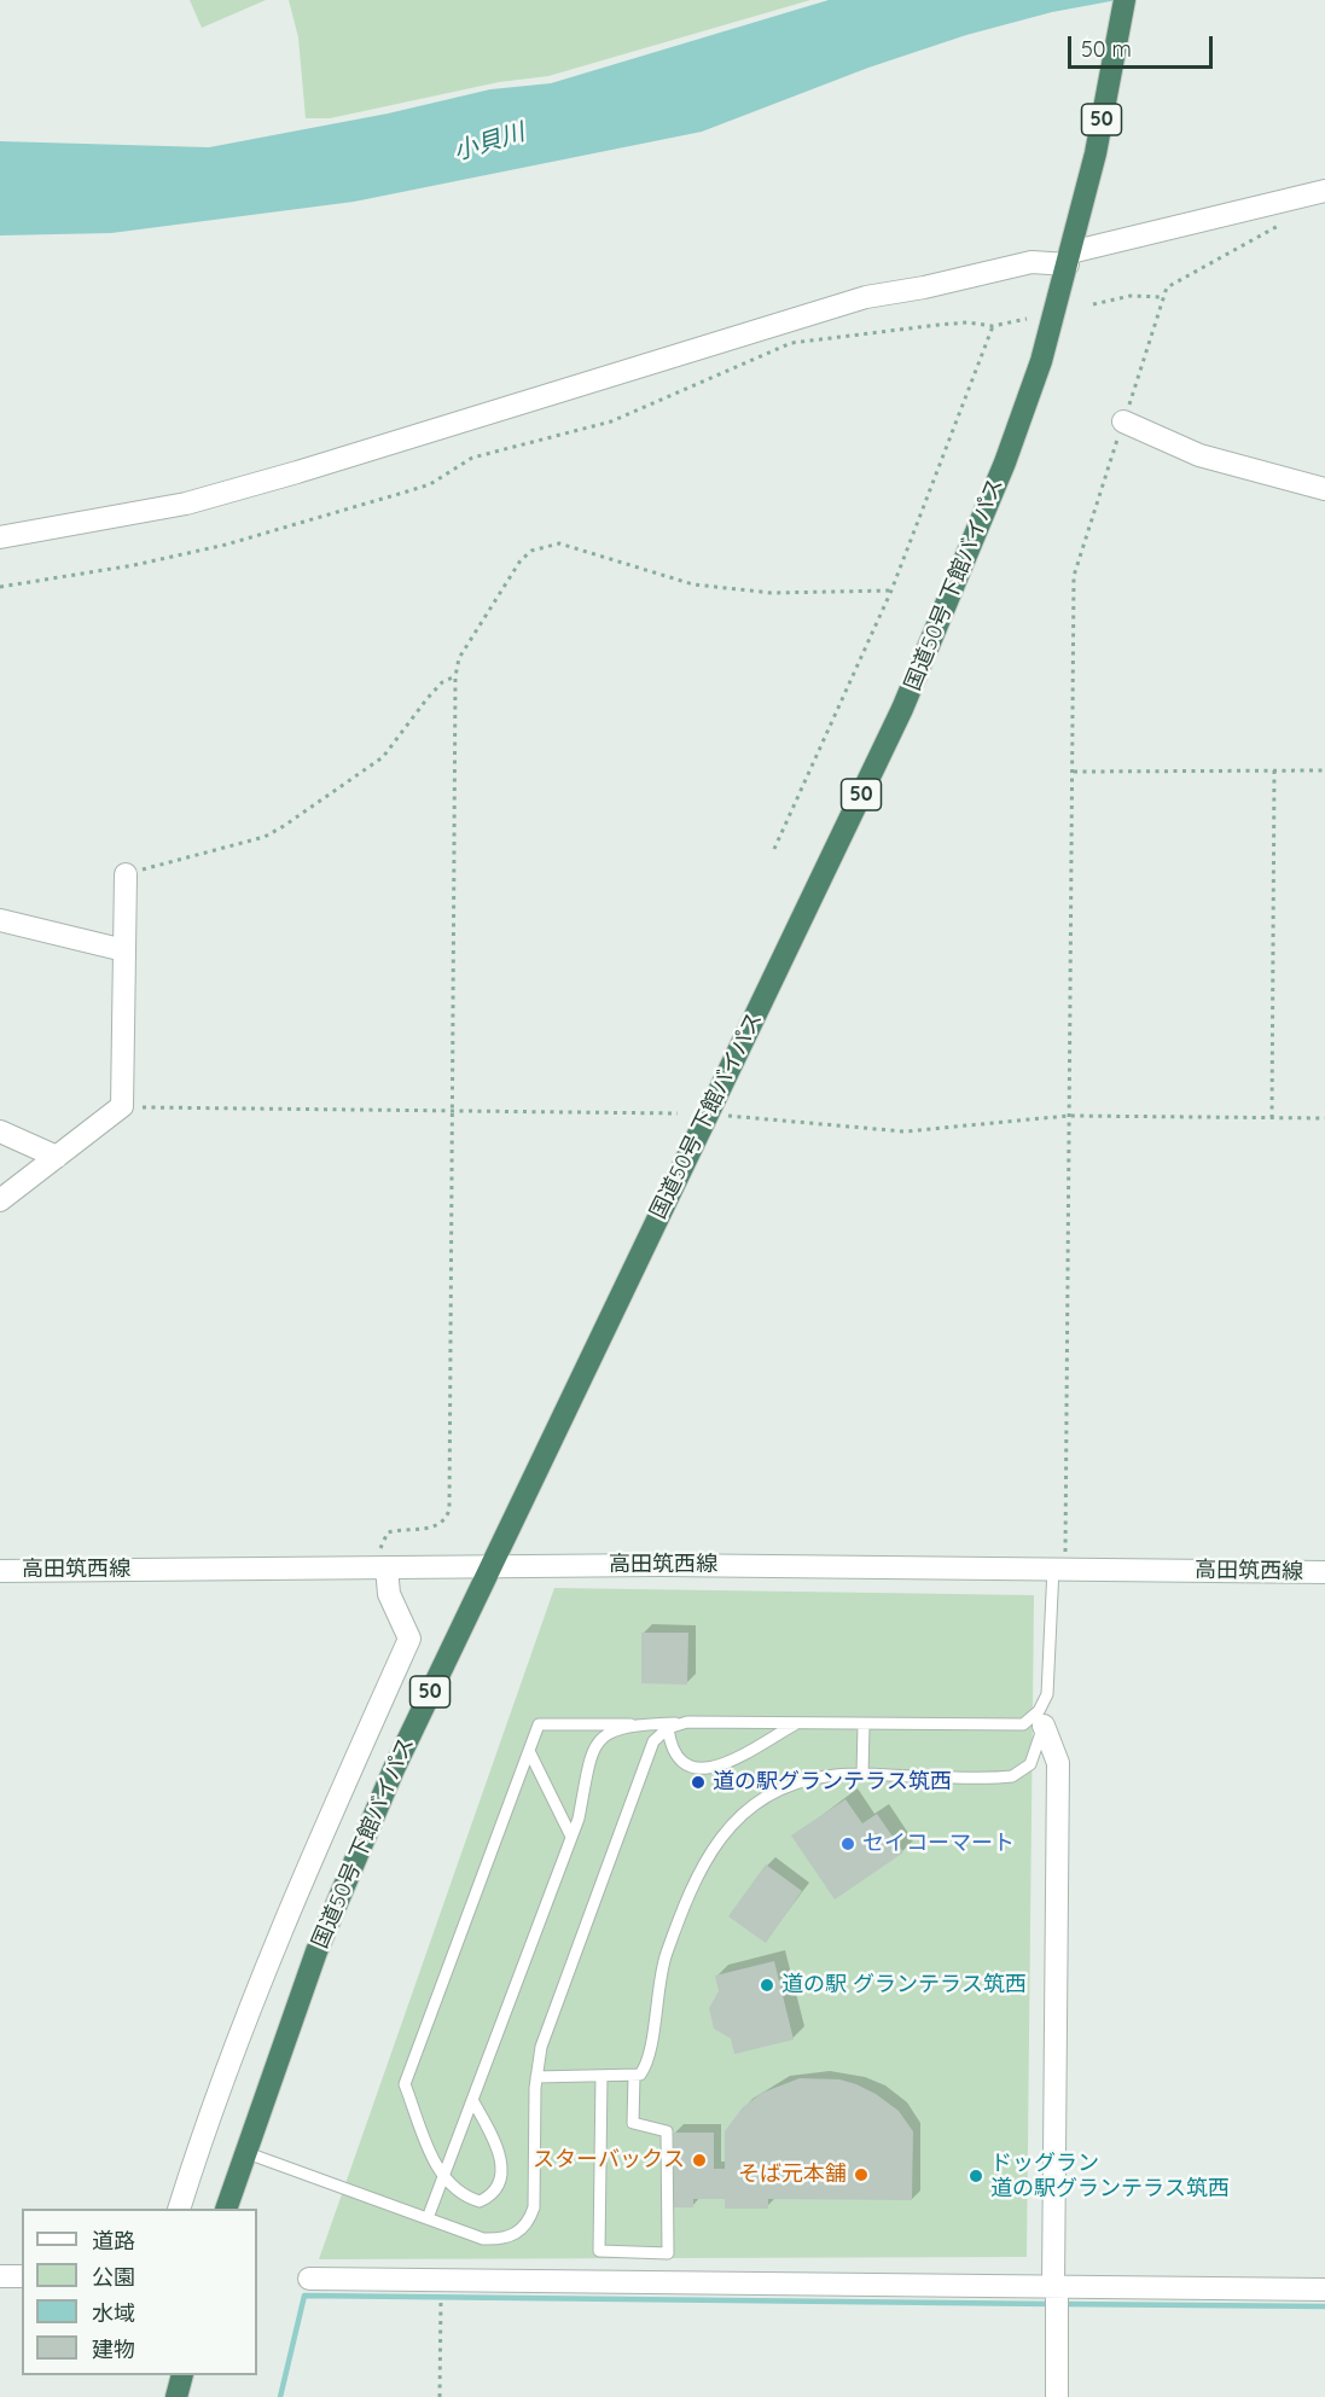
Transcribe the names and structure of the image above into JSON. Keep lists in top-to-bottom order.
{
  "streets": {
    "highway": ["50", "国道50号 下館バイパス"],
    "street": ["高田筑西線"]
  },
  "crossings": [
    ["国道50号 下館バイパス", "高田筑西線"]
  ],
  "water": ["小貝川"],
  "places": [
    "道の駅グランテラス筑西",
    "セイコーマート",
    "道の駅 グランテラス筑西",
    "スターバックス",
    "そば元本舗",
    "ドッグラン 道の駅グランテラス筑西"
  ],
  "legend": [
    "道路",
    "公園",
    "水域",
    "建物"
  ],
  "scale_bar": "50 m"
}
